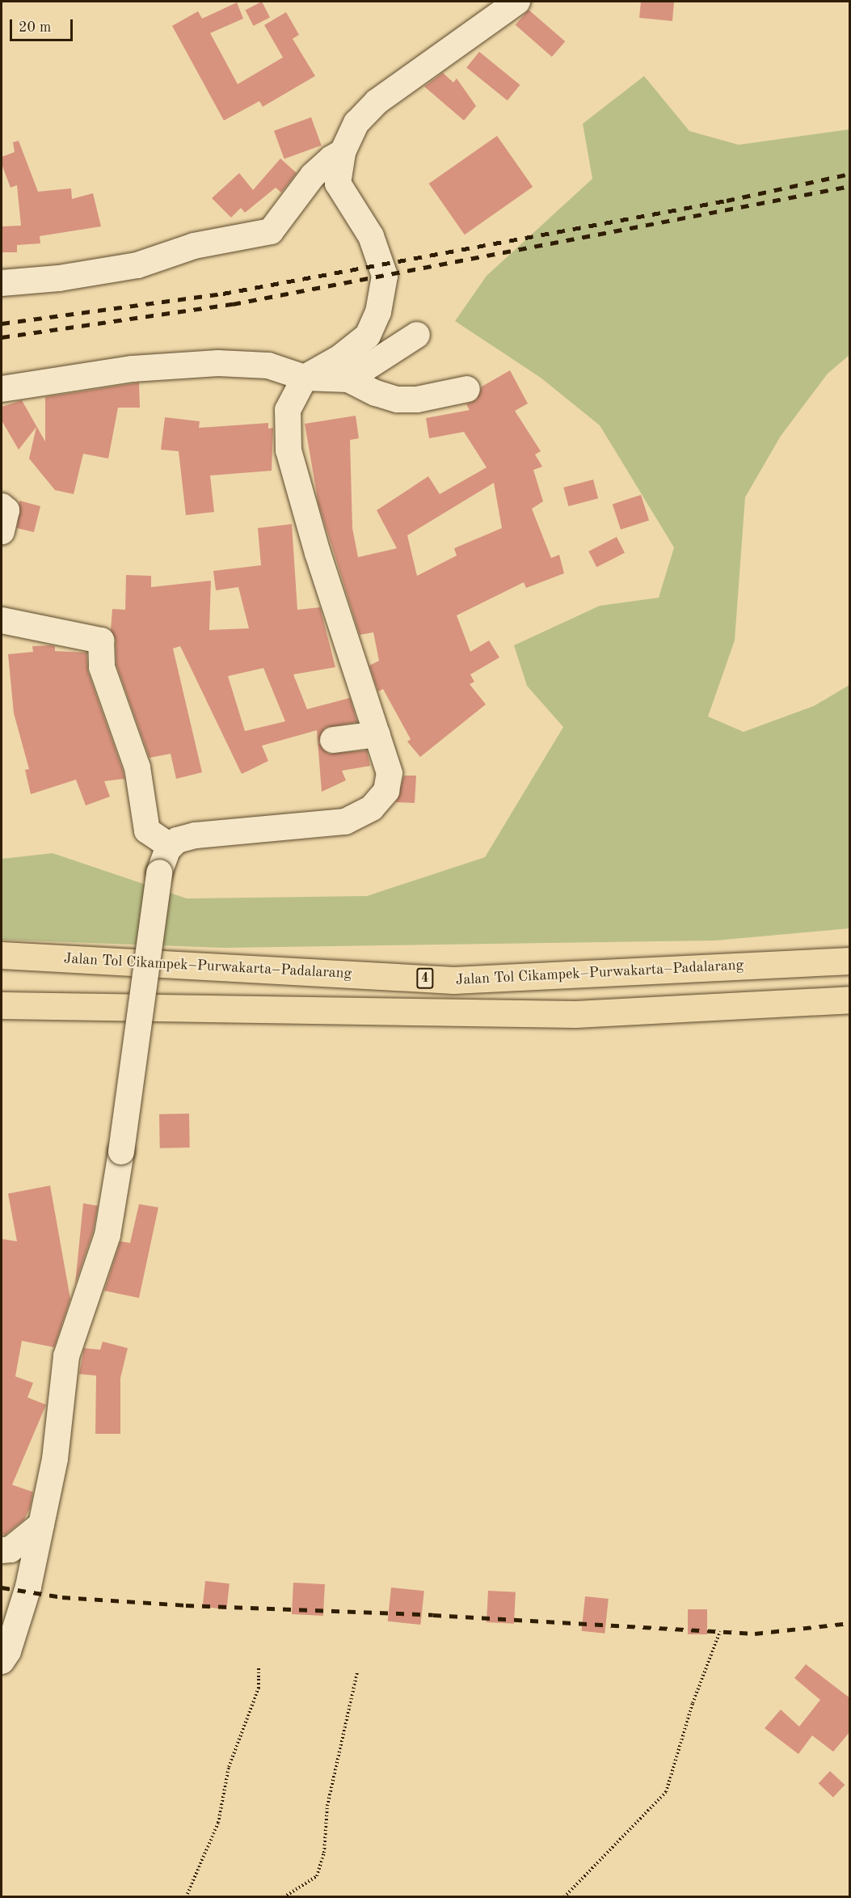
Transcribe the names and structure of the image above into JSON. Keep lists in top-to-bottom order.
{
  "streets": {
    "highway": ["Jalan Tol Cikampek–Purwakarta–Padalarang", "4"]
  },
  "scale_bar": "20 m"
}
